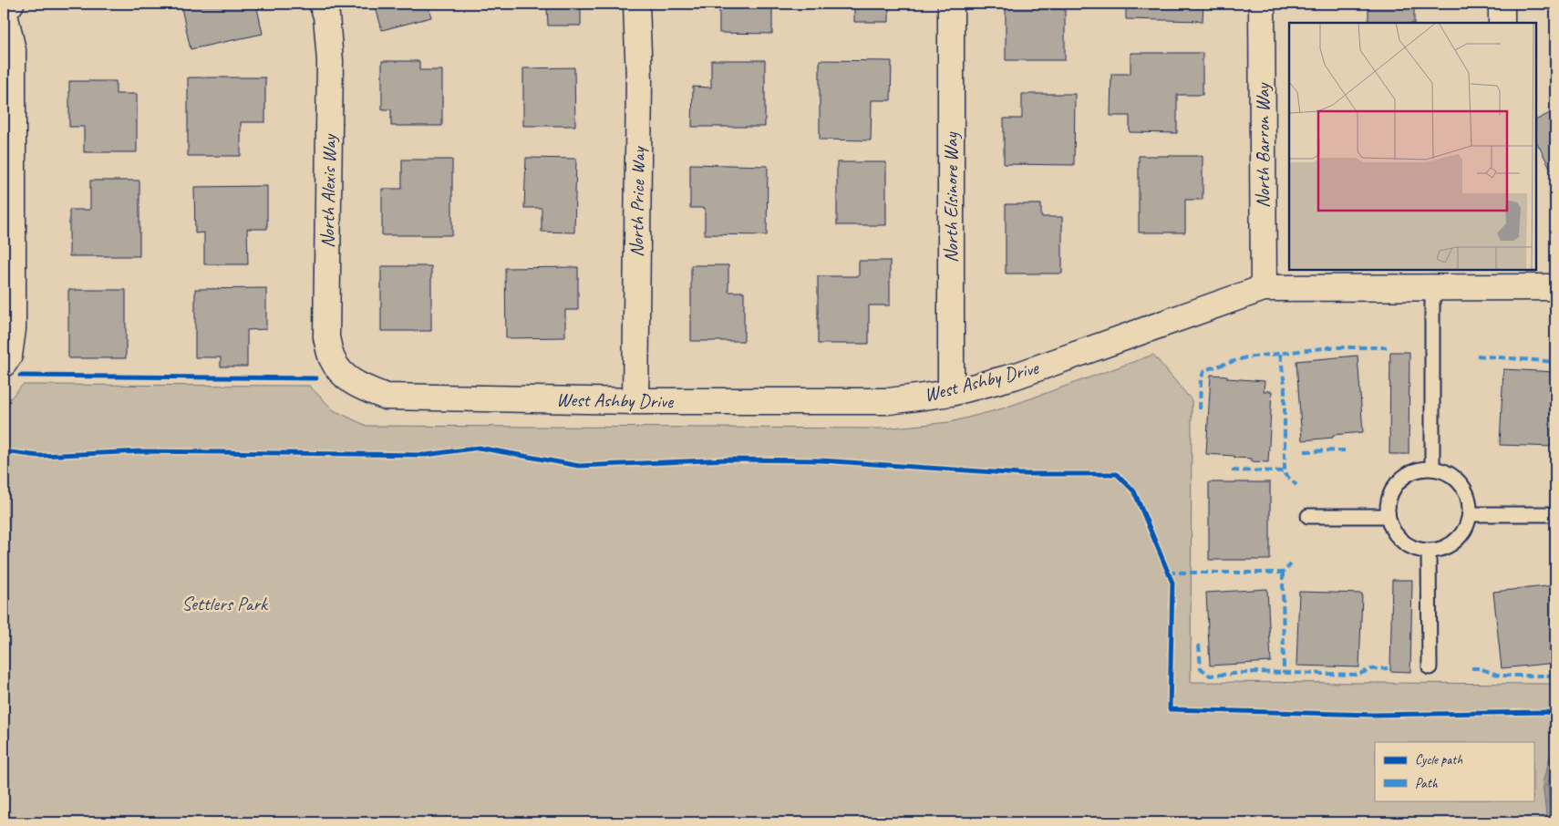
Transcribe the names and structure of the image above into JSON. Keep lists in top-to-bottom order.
{
  "streets": {
    "street": [
      "North Barron Way",
      "North Alexis Way",
      "North Elsinore Way",
      "North Price Way",
      "West Ashby Drive"
    ]
  },
  "crossings": [
    ["North Barron Way", "West Ashby Drive"],
    ["North Alexis Way", "West Ashby Drive"],
    ["North Elsinore Way", "West Ashby Drive"],
    ["North Price Way", "West Ashby Drive"]
  ],
  "parks": ["Settlers Park"],
  "legend": ["Cycle path", "Path"]
}
